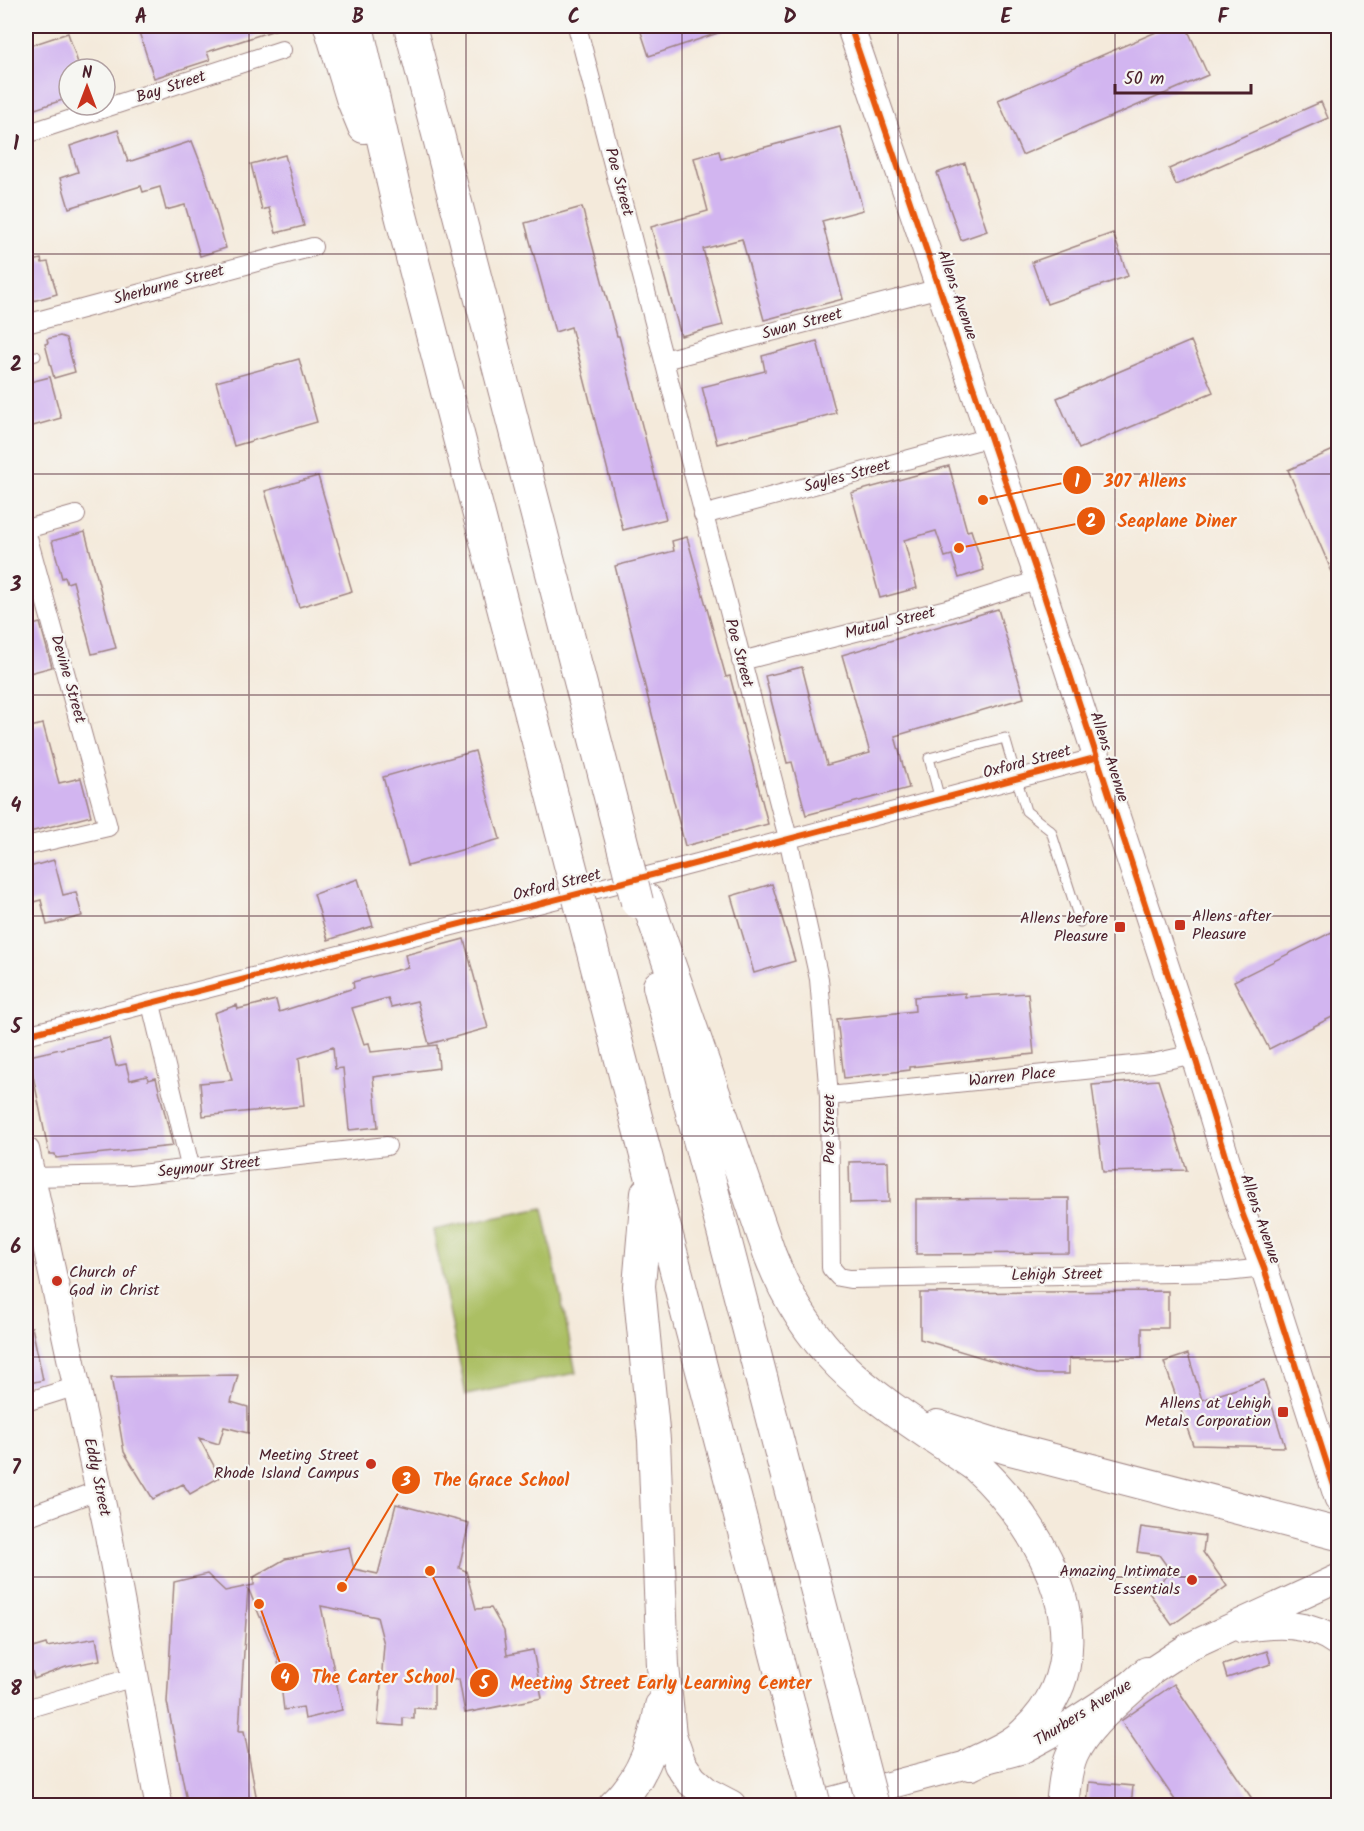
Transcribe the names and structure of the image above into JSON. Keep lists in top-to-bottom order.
{
  "streets": {
    "main road": ["Allens Avenue", "Eddy Street", "Thurbers Avenue"],
    "street": [
      "Bay Street",
      "Poe Street",
      "Sherburne Street",
      "Swan Street",
      "Sayles Street",
      "Mutual Street",
      "Devine Street",
      "Oxford Street",
      "Warren Place",
      "Seymour Street",
      "Lehigh Street"
    ]
  },
  "crossings": [
    ["Poe Street", "Swan Street"],
    ["Poe Street", "Sayles Street"],
    ["Poe Street", "Mutual Street"],
    ["Poe Street", "Oxford Street"],
    ["Poe Street", "Warren Place"],
    ["Poe Street", "Lehigh Street"],
    ["Allens Avenue", "Swan Street"],
    ["Allens Avenue", "Sayles Street"],
    ["Allens Avenue", "Mutual Street"],
    ["Allens Avenue", "Oxford Street"],
    ["Allens Avenue", "Warren Place"],
    ["Allens Avenue", "Lehigh Street"],
    ["Seymour Street", "Eddy Street"]
  ],
  "places": {
    "other": [
      "307 Allens",
      "Seaplane Diner",
      "Church of God in Christ",
      "Meeting Street Rhode Island Campus",
      "Meeting Street Early Learning Center",
      "Amazing Intimate Essentials",
      "The Grace School",
      "The Carter School"
    ],
    "transit": ["Allens after Pleasure", "Allens before Pleasure", "Allens at Lehigh Metals Corporation"]
  },
  "scale_bar": "50 m",
  "north": "top",
  "grid": {
    "columns": [
      "A",
      "B",
      "C",
      "D",
      "E",
      "F"
    ],
    "rows": [
      "1",
      "2",
      "3",
      "4",
      "5",
      "6",
      "7",
      "8"
    ]
  }
}
